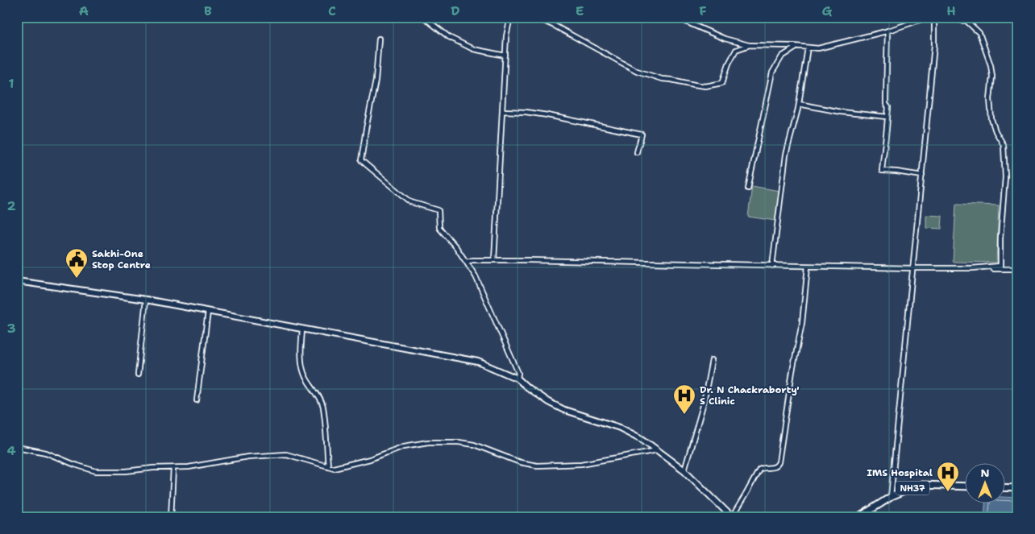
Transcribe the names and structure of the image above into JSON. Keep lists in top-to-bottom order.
{
  "streets": {
    "highway": ["NH37"]
  },
  "places": {
    "public building": ["Sakhi-One Stop Centre"],
    "hospital": ["Dr. N Chackraborty' S Clinic", "IMS Hospital"]
  },
  "north": "top",
  "grid": {
    "columns": [
      "A",
      "B",
      "C",
      "D",
      "E",
      "F",
      "G",
      "H"
    ],
    "rows": [
      "1",
      "2",
      "3",
      "4"
    ]
  }
}
